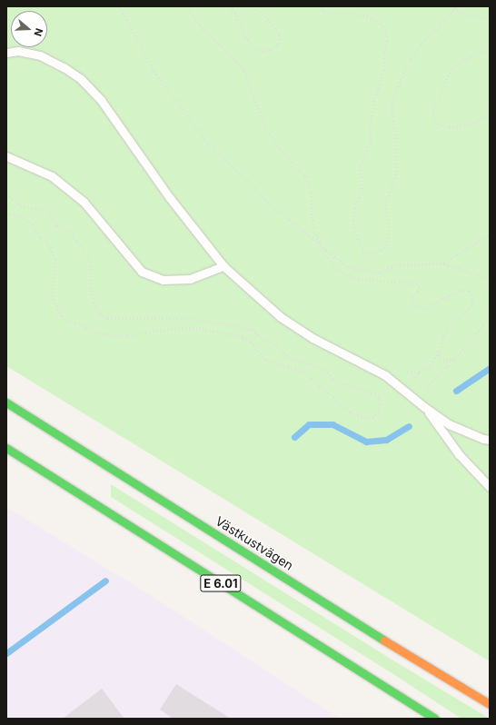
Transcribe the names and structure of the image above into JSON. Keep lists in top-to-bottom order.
{
  "streets": {
    "highway": ["Västkustvägen", "E 6.01"]
  },
  "north": "right"
}
